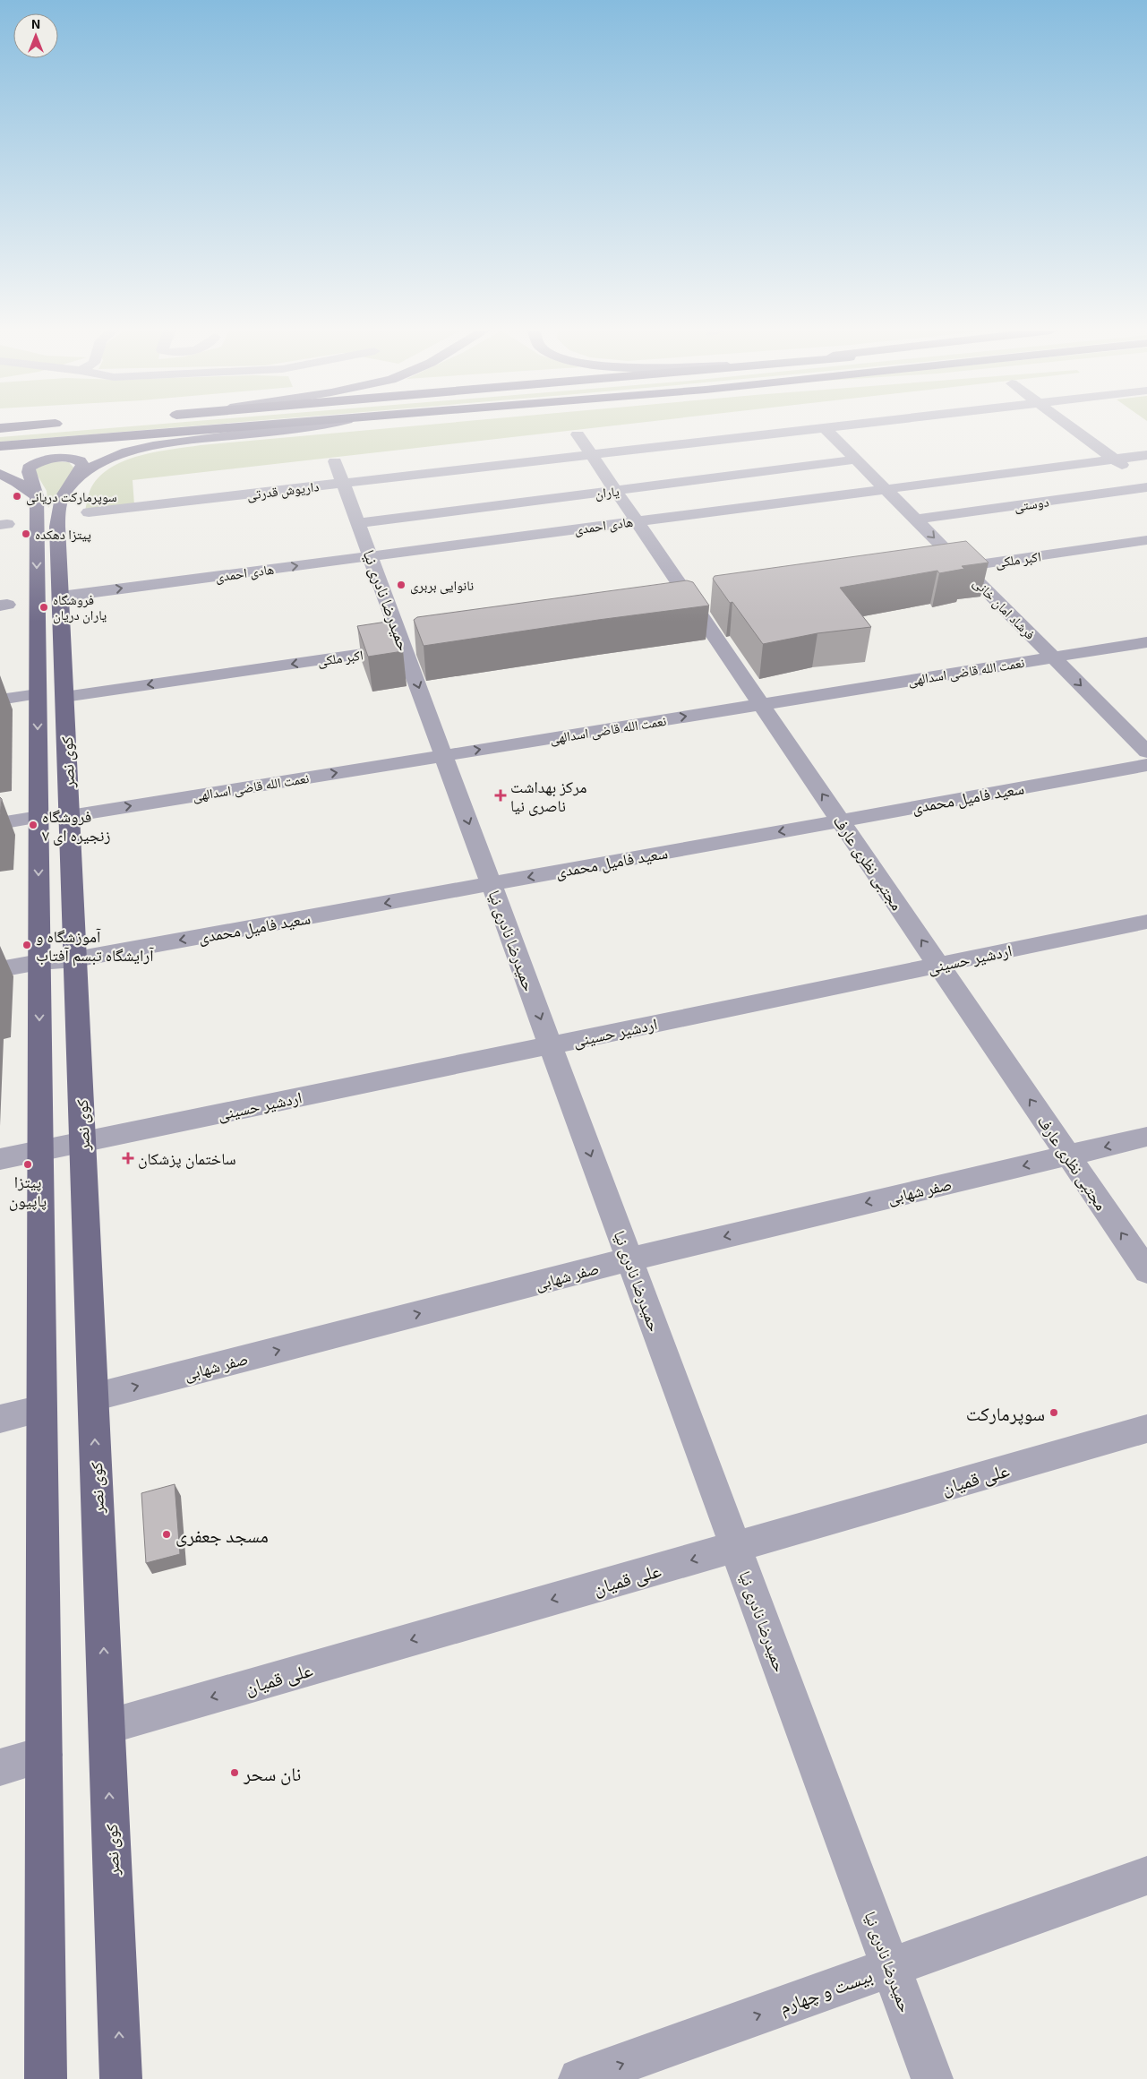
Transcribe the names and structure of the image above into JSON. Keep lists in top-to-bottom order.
{
  "streets": {
    "main road": ["کوی نصر"],
    "street": [
      "داریوش قدرتی",
      "یاران",
      "دوستی",
      "هادی احمدی",
      "اکبر ملکی",
      "حمیدرضا نادری نیا",
      "فرشاد امان خانی",
      "نعمت الله قاضی اسدالهی",
      "سعید فامیل محمدی",
      "مجتبی نظری عارف",
      "اردشیر حسینی",
      "صفر شهابی",
      "علی قمیان",
      "بیست و چهارم"
    ]
  },
  "crossings": [
    ["داریوش قدرتی", "حمیدرضا نادری نیا"],
    ["داریوش قدرتی", "مجتبی نظری عارف"],
    ["یاران", "حمیدرضا نادری نیا"],
    ["یاران", "فرشاد امان خانی"],
    ["یاران", "مجتبی نظری عارف"],
    ["دوستی", "فرشاد امان خانی"],
    ["هادی احمدی", "حمیدرضا نادری نیا"],
    ["هادی احمدی", "فرشاد امان خانی"],
    ["هادی احمدی", "کوی نصر"],
    ["هادی احمدی", "مجتبی نظری عارف"],
    ["اکبر ملکی", "حمیدرضا نادری نیا"],
    ["اکبر ملکی", "فرشاد امان خانی"],
    ["اکبر ملکی", "کوی نصر"],
    ["حمیدرضا نادری نیا", "نعمت الله قاضی اسدالهی"],
    ["حمیدرضا نادری نیا", "سعید فامیل محمدی"],
    ["حمیدرضا نادری نیا", "اردشیر حسینی"],
    ["حمیدرضا نادری نیا", "صفر شهابی"],
    ["حمیدرضا نادری نیا", "علی قمیان"],
    ["حمیدرضا نادری نیا", "بیست و چهارم"],
    ["فرشاد امان خانی", "نعمت الله قاضی اسدالهی"],
    ["نعمت الله قاضی اسدالهی", "کوی نصر"],
    ["نعمت الله قاضی اسدالهی", "مجتبی نظری عارف"],
    ["کوی نصر", "سعید فامیل محمدی"],
    ["کوی نصر", "اردشیر حسینی"],
    ["کوی نصر", "صفر شهابی"],
    ["کوی نصر", "علی قمیان"],
    ["سعید فامیل محمدی", "مجتبی نظری عارف"],
    ["مجتبی نظری عارف", "اردشیر حسینی"],
    ["مجتبی نظری عارف", "صفر شهابی"]
  ],
  "one_way": [
    "اکبر ملکی",
    "حمیدرضا نادری نیا",
    "فرشاد امان خانی",
    "نعمت الله قاضی اسدالهی",
    "سعید فامیل محمدی",
    "مجتبی نظری عارف",
    "علی قمیان",
    "بیست و چهارم"
  ],
  "places": {
    "other": [
      "سوپرمارکت دریانی",
      "پیتزا دهکده",
      "نانوایی بربری",
      "فروشگاه یاران دریان",
      "فروشگاه زنجیره ای ۷",
      "آموزشگاه و آرایشگاه تبسم آفتاب",
      "پیتزا پاپیون",
      "سوپرمارکت",
      "مسجد جعفری",
      "نان سحر"
    ],
    "health": ["مرکز بهداشت ناصری نیا", "ساختمان پزشکان"]
  },
  "north": "top"
}
